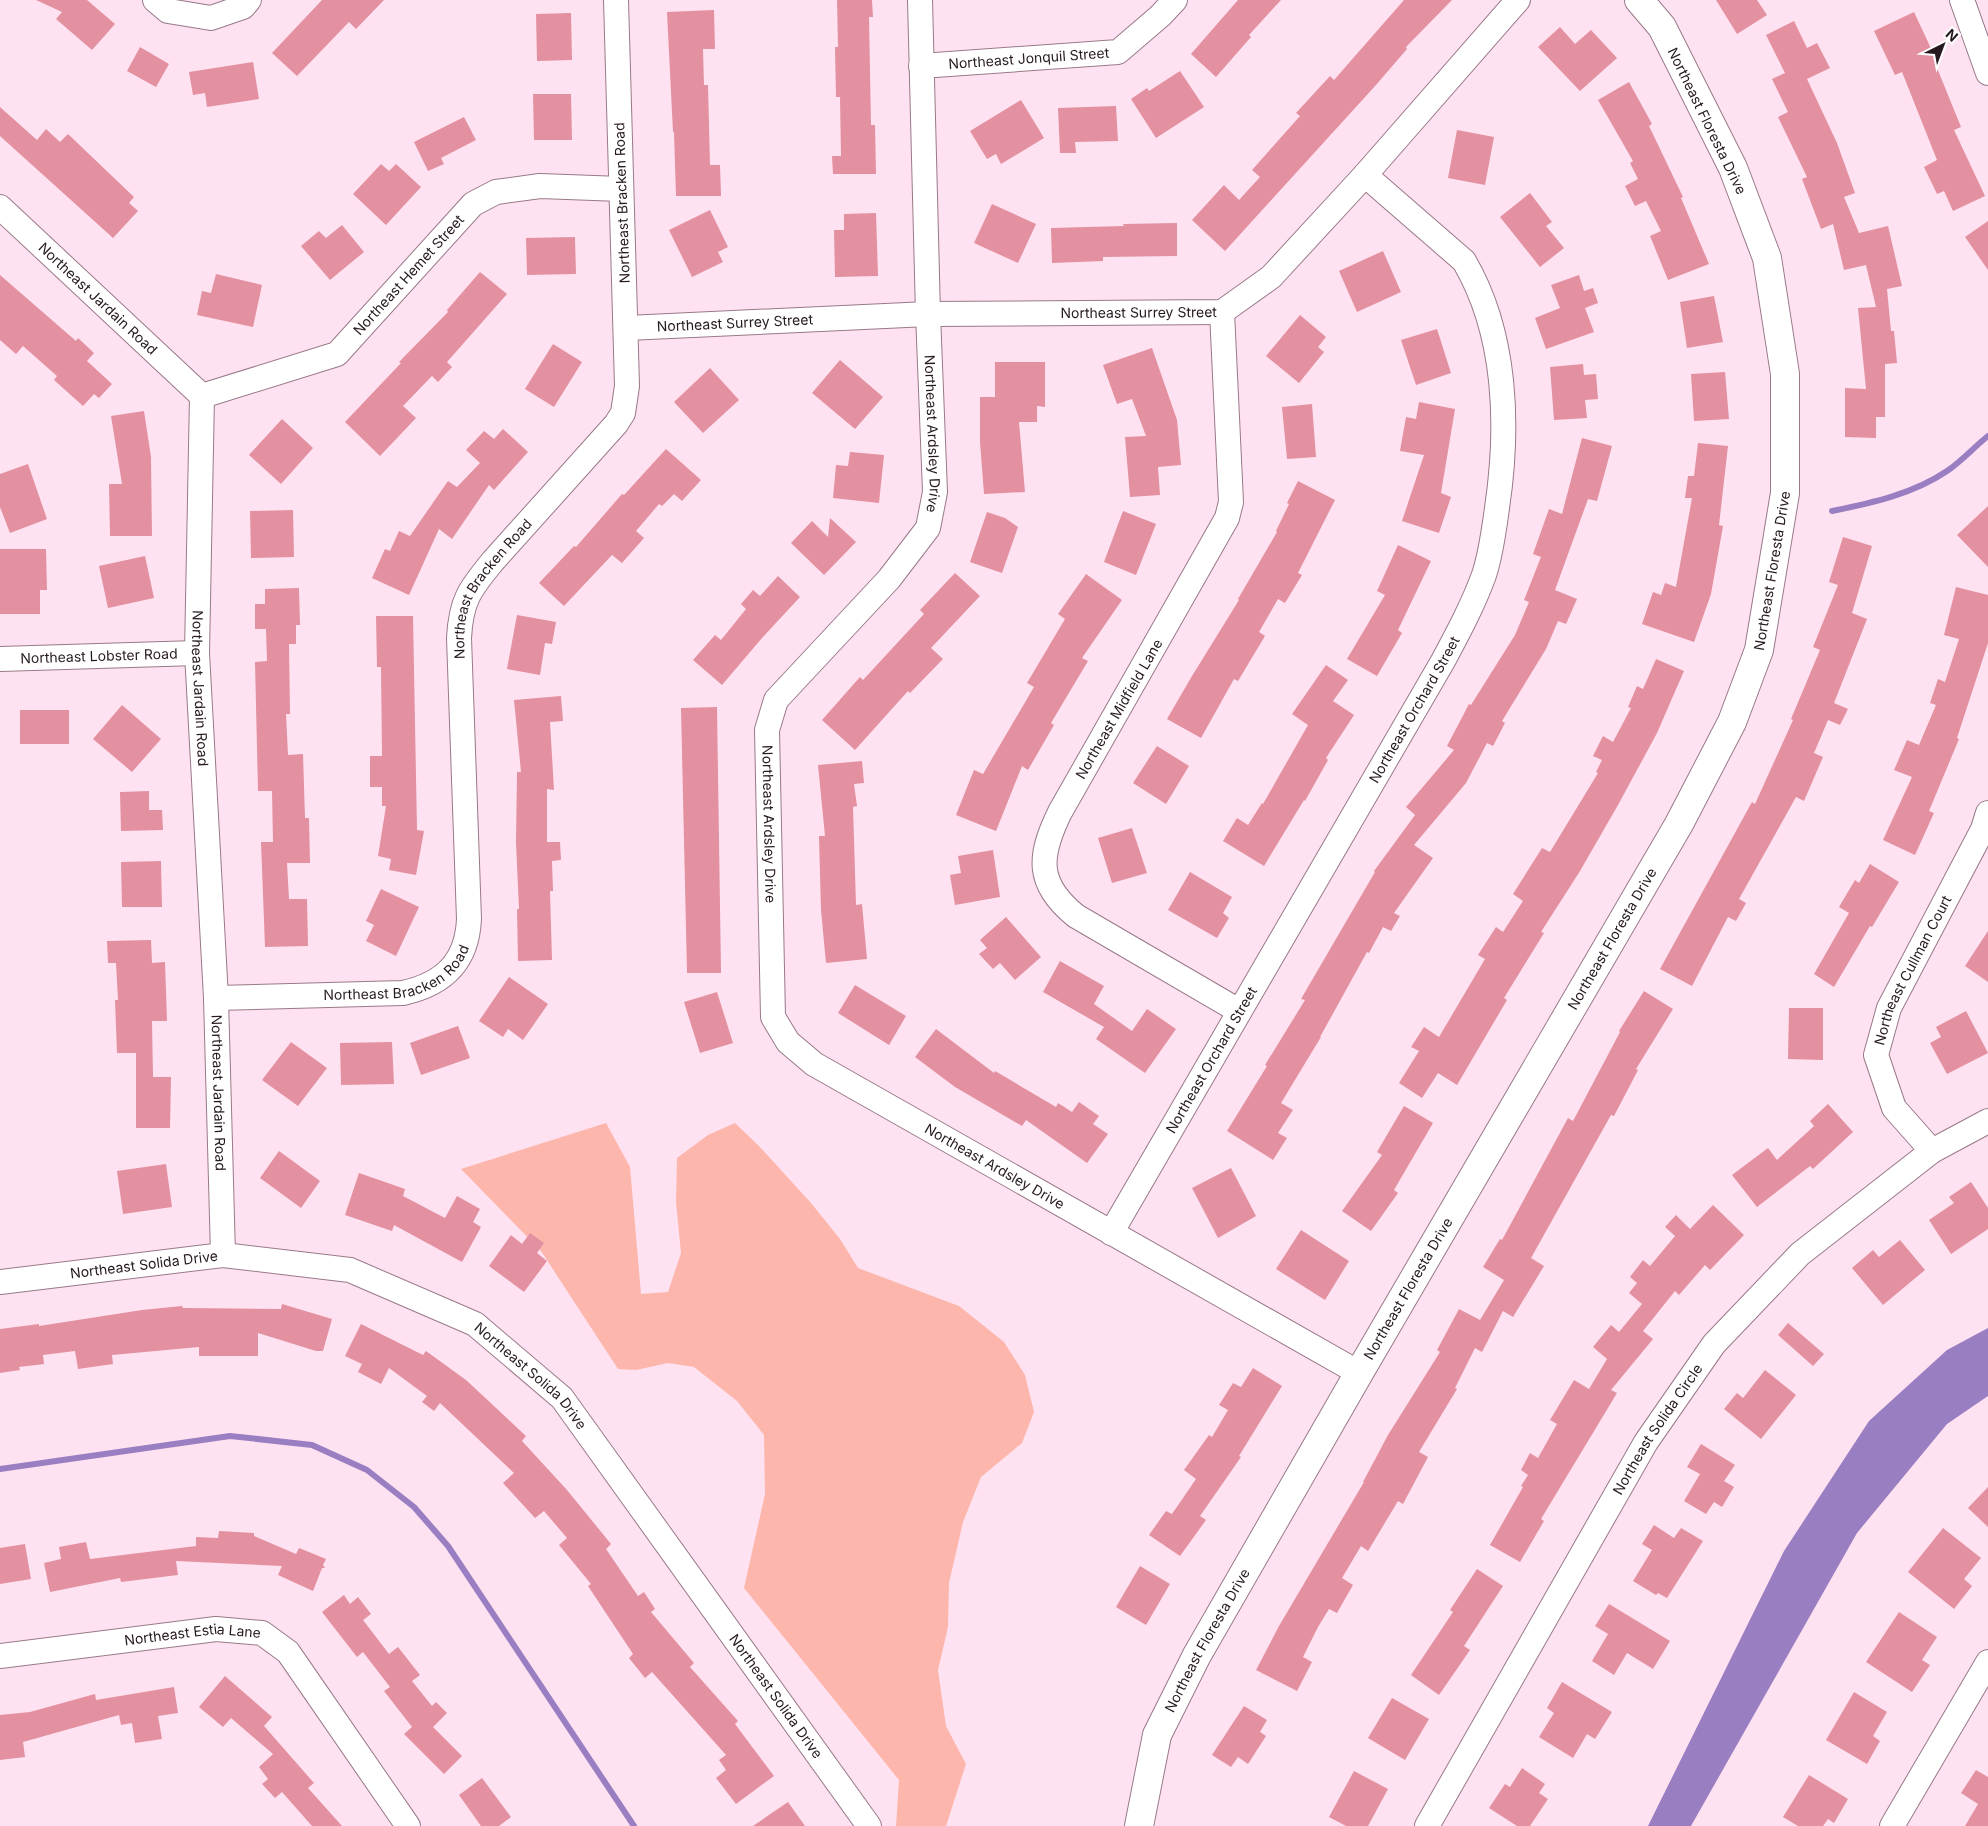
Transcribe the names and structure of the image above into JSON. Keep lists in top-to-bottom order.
{
  "streets": {
    "street": [
      "Northeast Jonquil Street",
      "Northeast Floresta Drive",
      "Northeast Bracken Road",
      "Northeast Hemet Street",
      "Northeast Jardain Road",
      "Northeast Surrey Street",
      "Northeast Ardsley Drive",
      "Northeast Lobster Road",
      "Northeast Midfield Lane",
      "Northeast Orchard Street",
      "Northeast Cullman Court",
      "Northeast Solida Drive",
      "Northeast Solida Circle",
      "Northeast Estia Lane"
    ]
  },
  "crossings": [
    ["Northeast Jonquil Street", "Northeast Ardsley Drive"],
    ["Northeast Floresta Drive", "Northeast Ardsley Drive"],
    ["Northeast Bracken Road", "Northeast Hemet Street"],
    ["Northeast Bracken Road", "Northeast Jardain Road"],
    ["Northeast Bracken Road", "Northeast Surrey Street"],
    ["Northeast Hemet Street", "Northeast Jardain Road"],
    ["Northeast Jardain Road", "Northeast Lobster Road"],
    ["Northeast Jardain Road", "Northeast Solida Drive"],
    ["Northeast Surrey Street", "Northeast Ardsley Drive"],
    ["Northeast Surrey Street", "Northeast Midfield Lane"],
    ["Northeast Surrey Street", "Northeast Orchard Street"],
    ["Northeast Ardsley Drive", "Northeast Orchard Street"],
    ["Northeast Midfield Lane", "Northeast Orchard Street"],
    ["Northeast Cullman Court", "Northeast Solida Circle"]
  ],
  "north": "top right"
}
